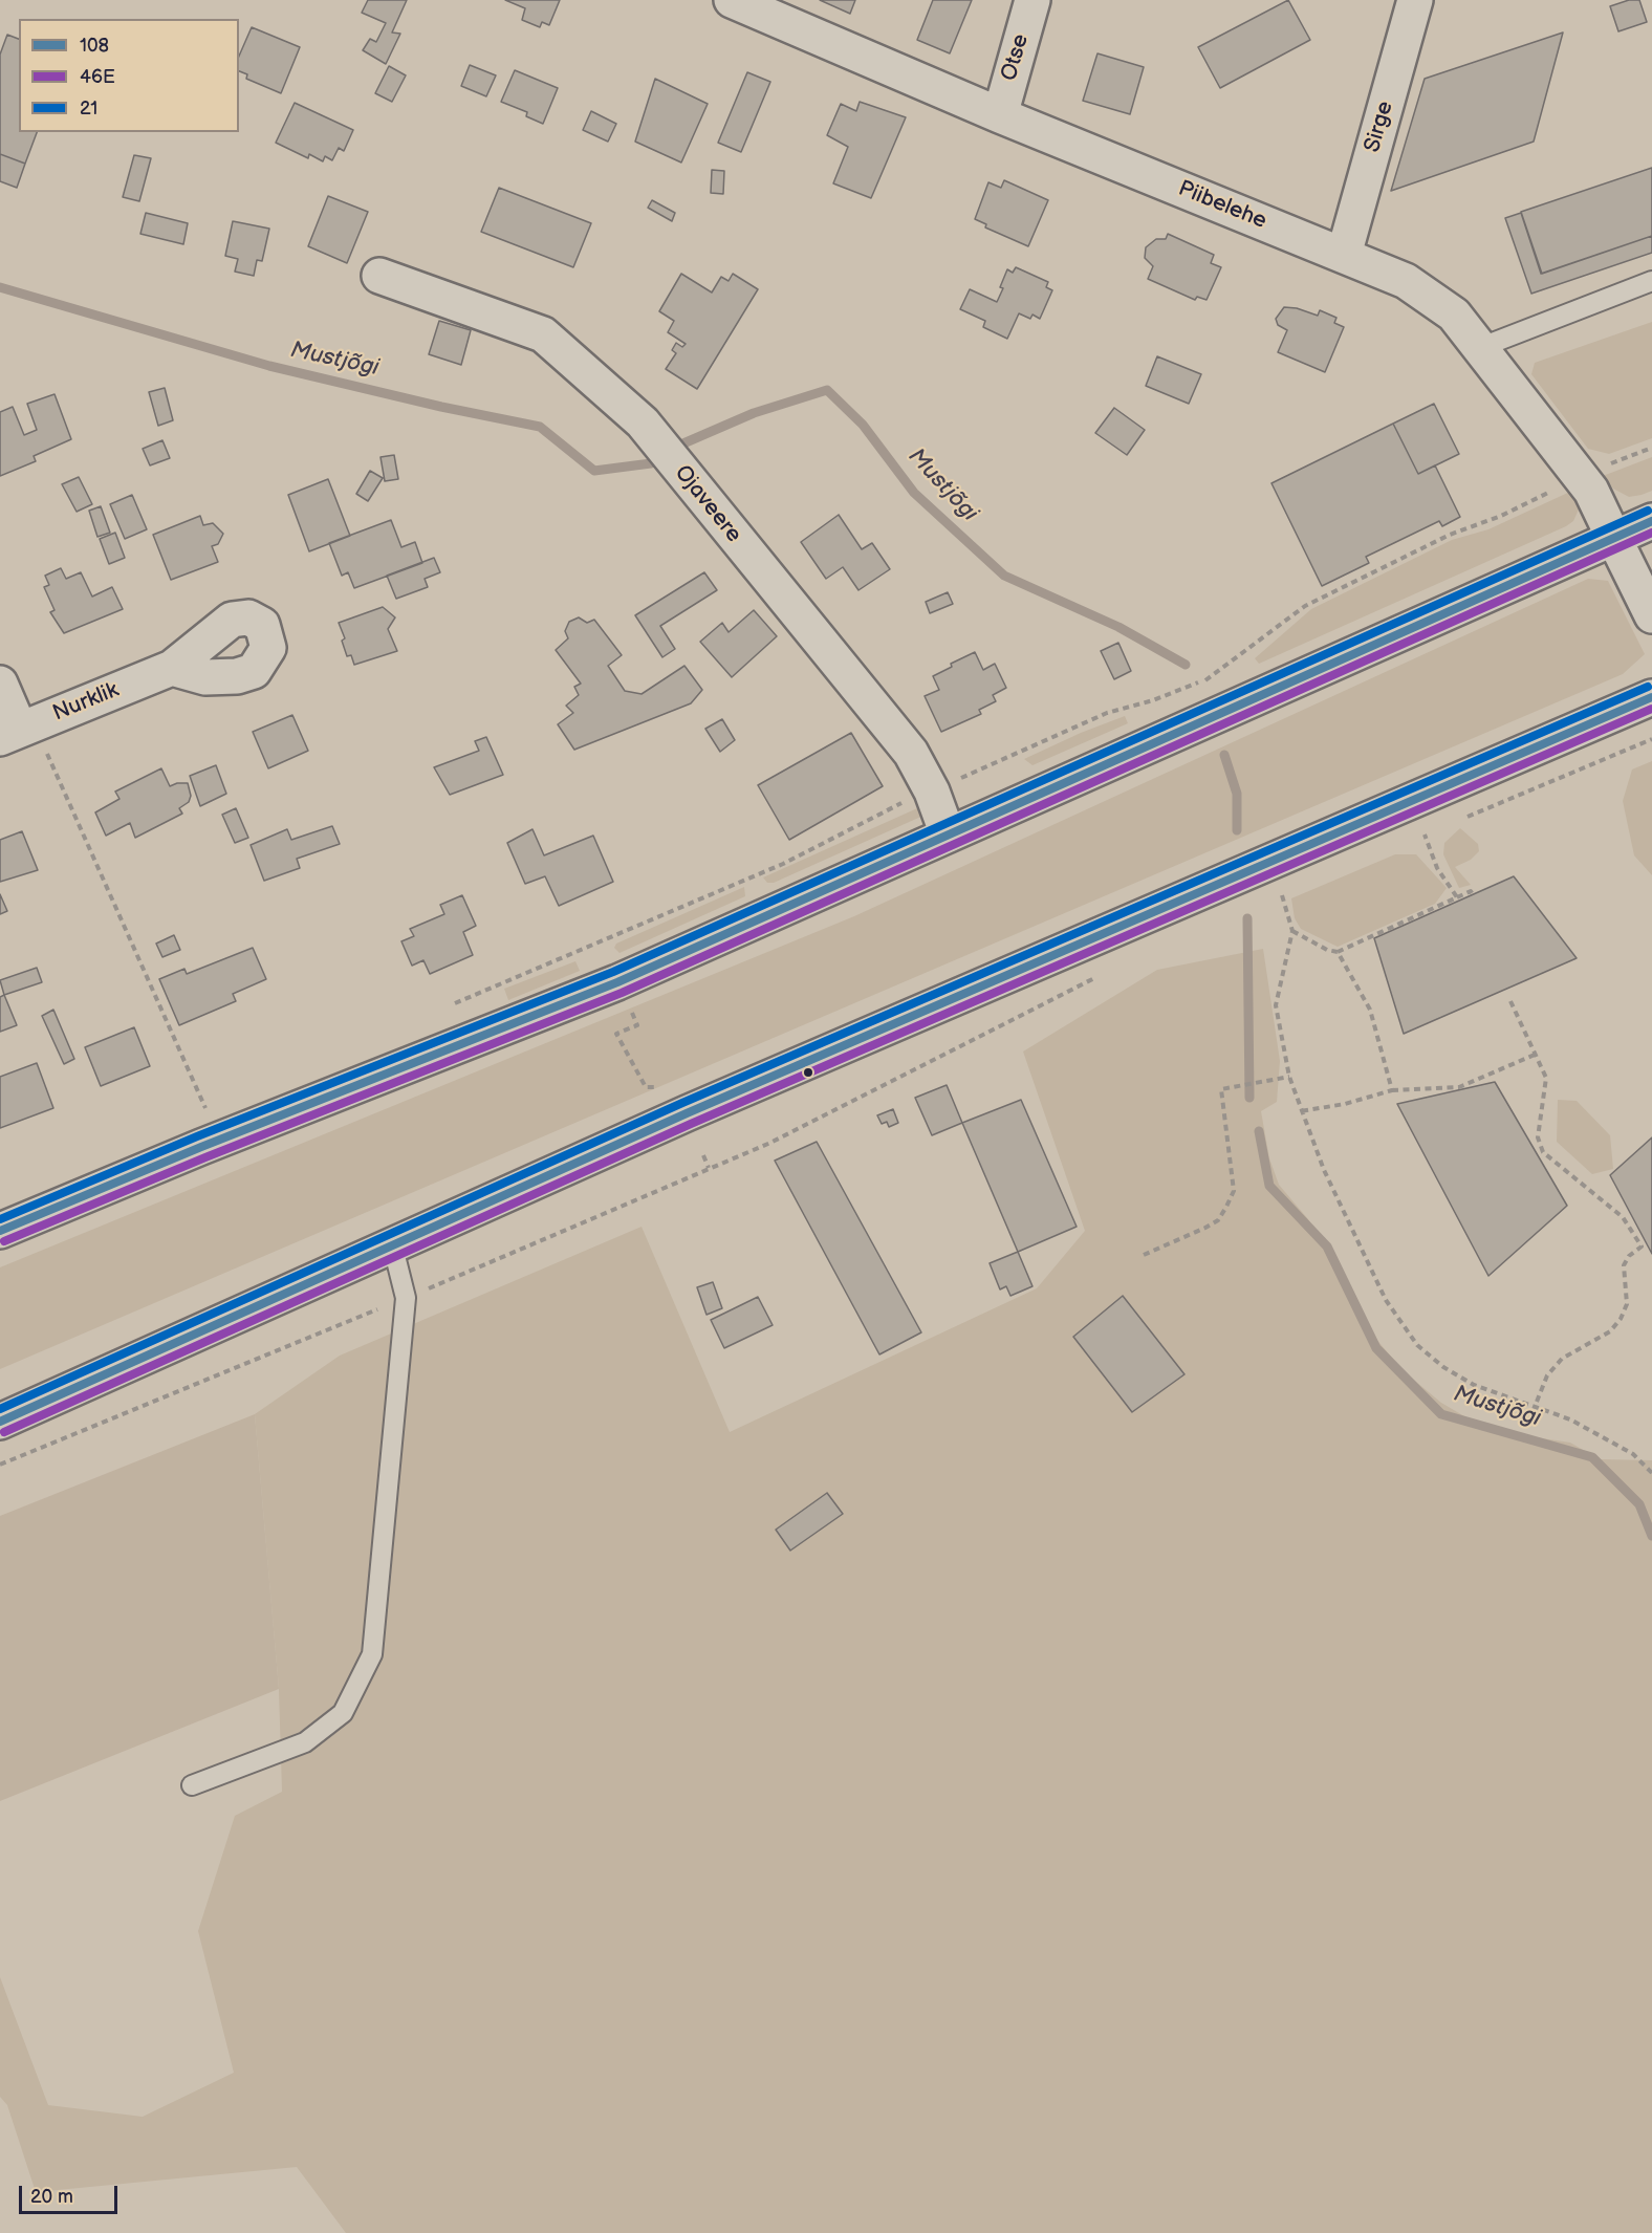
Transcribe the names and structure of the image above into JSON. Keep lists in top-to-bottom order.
{
  "streets": {
    "main road": [
      "Otse",
      "Sirge",
      "Piibelehe",
      "Ojaveere",
      "Nurklik"
    ]
  },
  "crossings": [
    ["Otse", "Piibelehe"],
    ["Sirge", "Piibelehe"]
  ],
  "water": ["Mustjõgi"],
  "lines": ["transit line 21", "transit line 108", "transit line 46E"],
  "legend": ["108", "46E", "21"],
  "scale_bar": "20 m"
}
